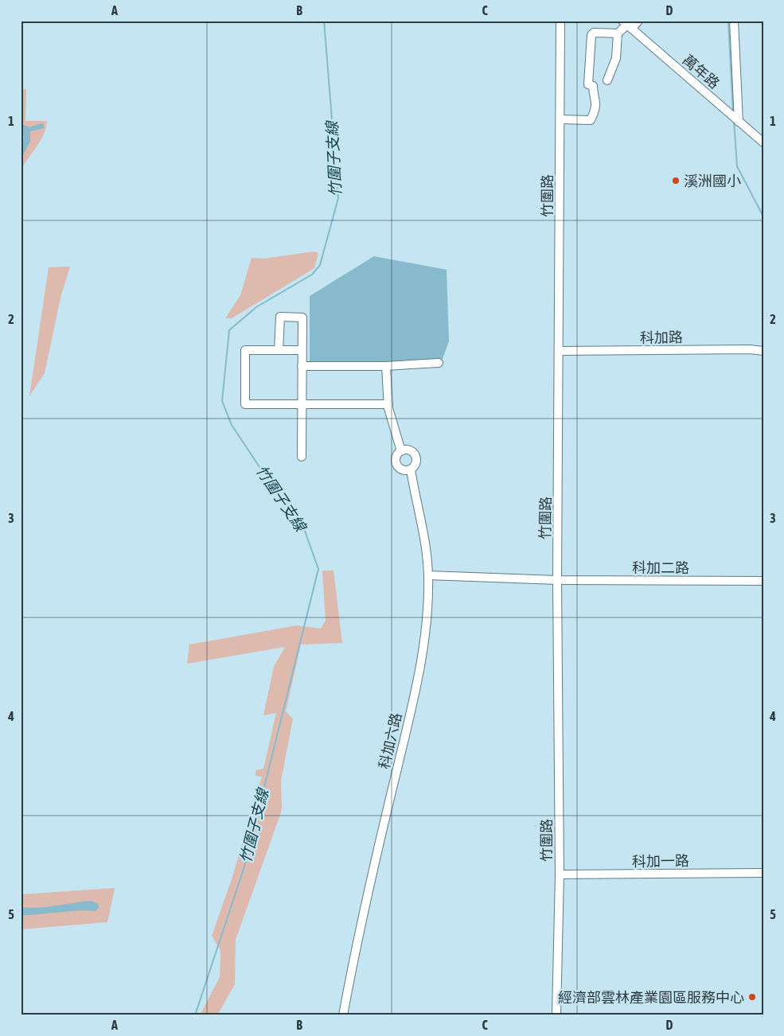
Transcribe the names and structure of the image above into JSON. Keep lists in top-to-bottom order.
{
  "streets": {
    "street": [
      "萬年路",
      "竹圍路",
      "科加路",
      "科加二路",
      "科加六路",
      "科加一路"
    ]
  },
  "crossings": [
    ["竹圍路", "科加路"],
    ["竹圍路", "科加二路"],
    ["竹圍路", "科加一路"],
    ["科加二路", "科加六路"]
  ],
  "water": ["竹圍子支線"],
  "places": ["溪洲國小", "經濟部雲林產業園區服務中心"],
  "grid": {
    "columns": [
      "A",
      "B",
      "C",
      "D"
    ],
    "rows": [
      "1",
      "2",
      "3",
      "4",
      "5"
    ]
  }
}
